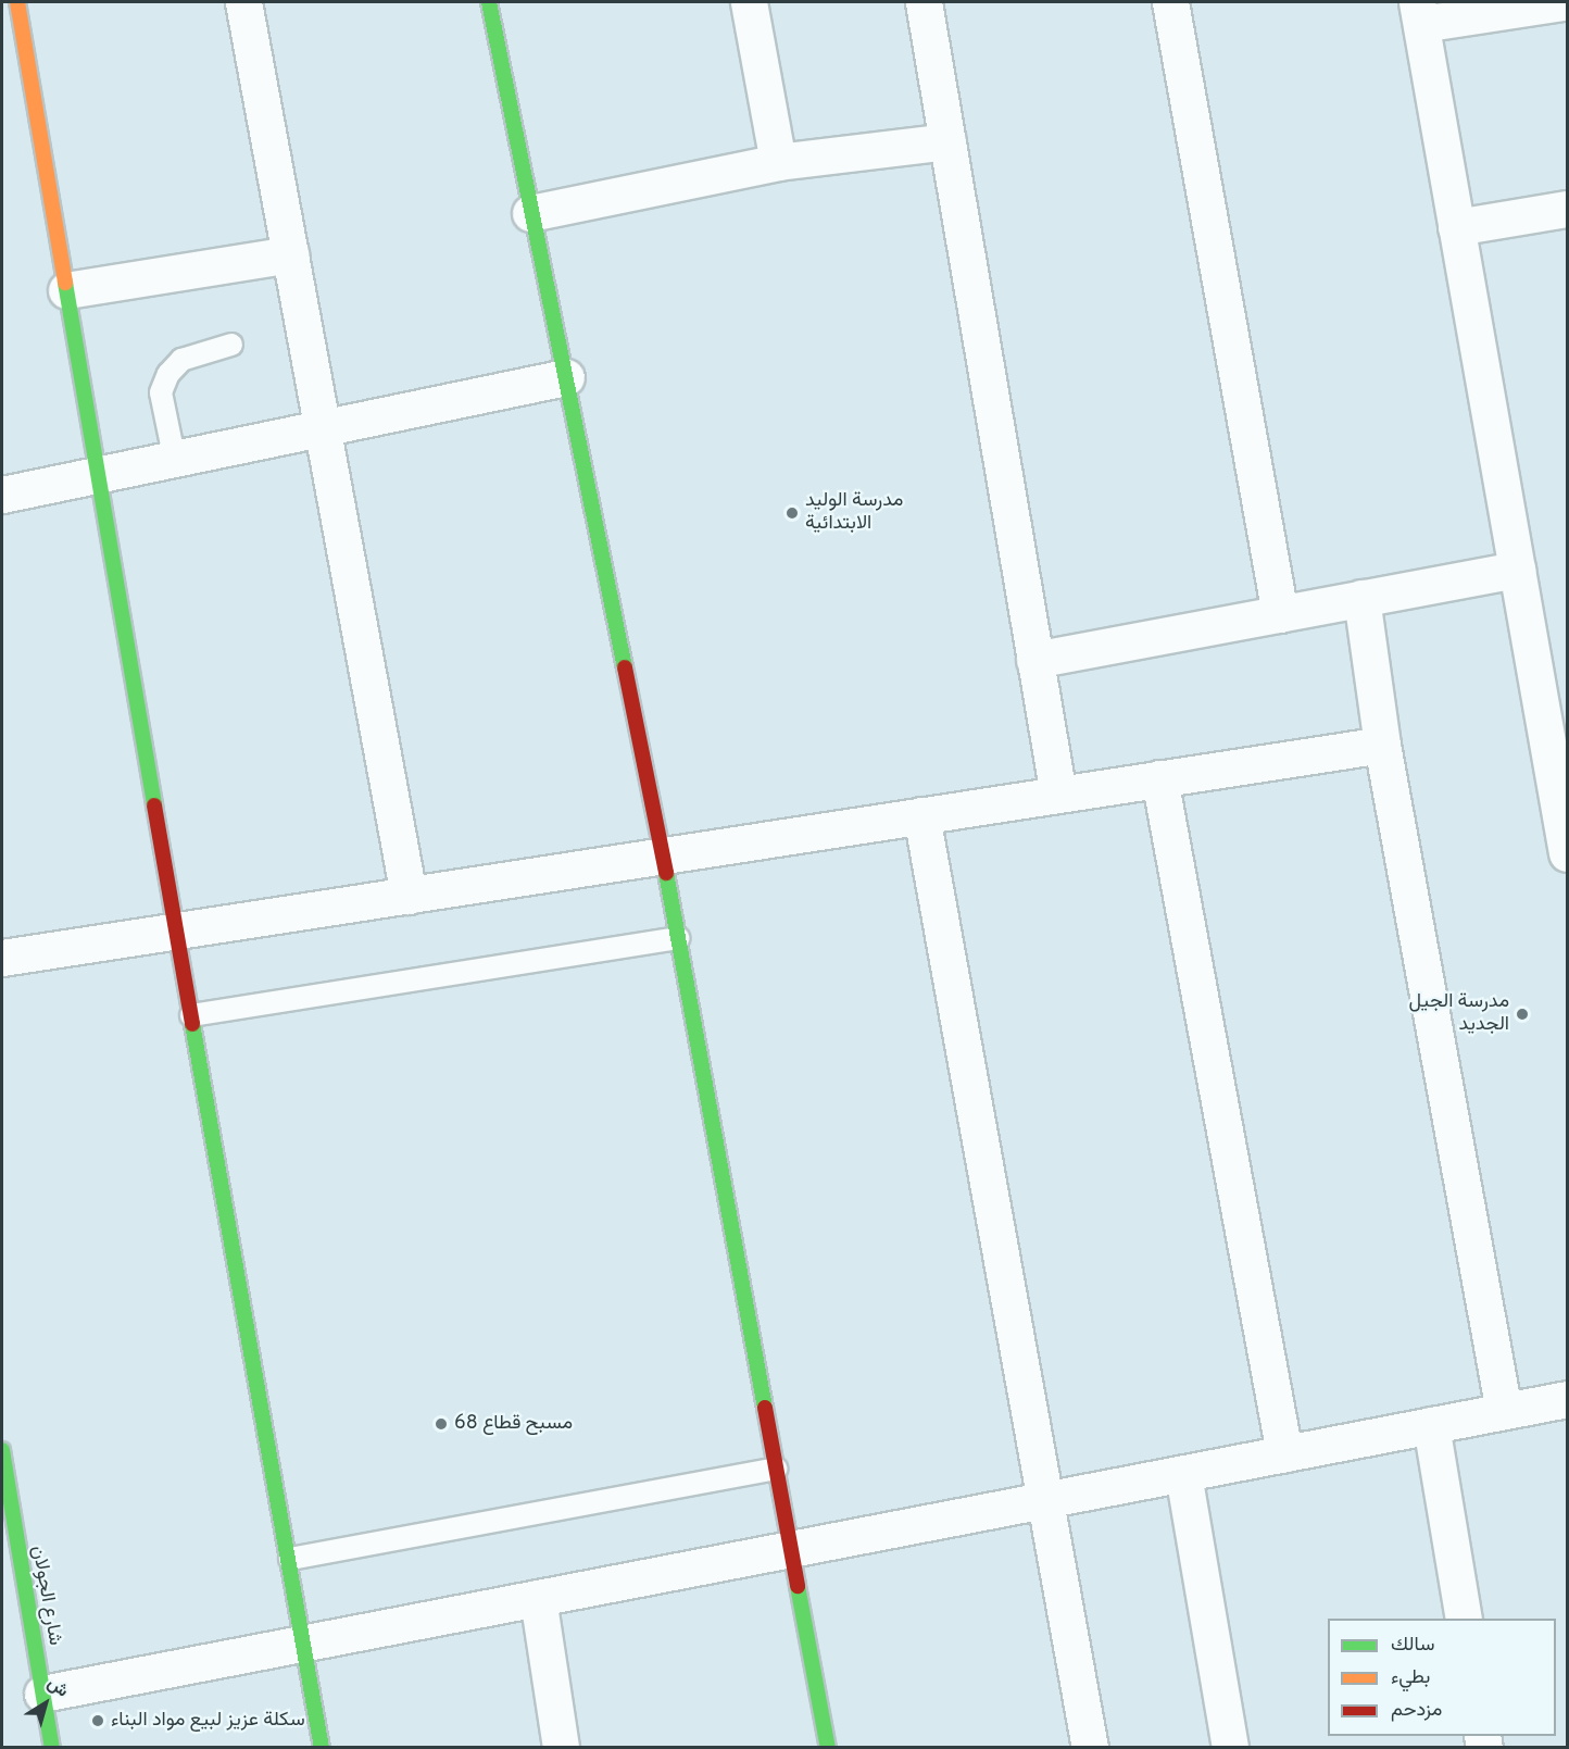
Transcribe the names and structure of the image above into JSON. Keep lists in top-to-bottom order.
{
  "streets": {
    "street": ["شارع الجولان"]
  },
  "places": [
    "مدرسة الوليد الابتدائية",
    "مدرسة الجيل الجديد",
    "مسبح قطاع 68",
    "سكلة عزيز لبيع مواد البناء"
  ],
  "legend": ["سالك", "بطيء", "مزدحم"],
  "north": "top right"
}
